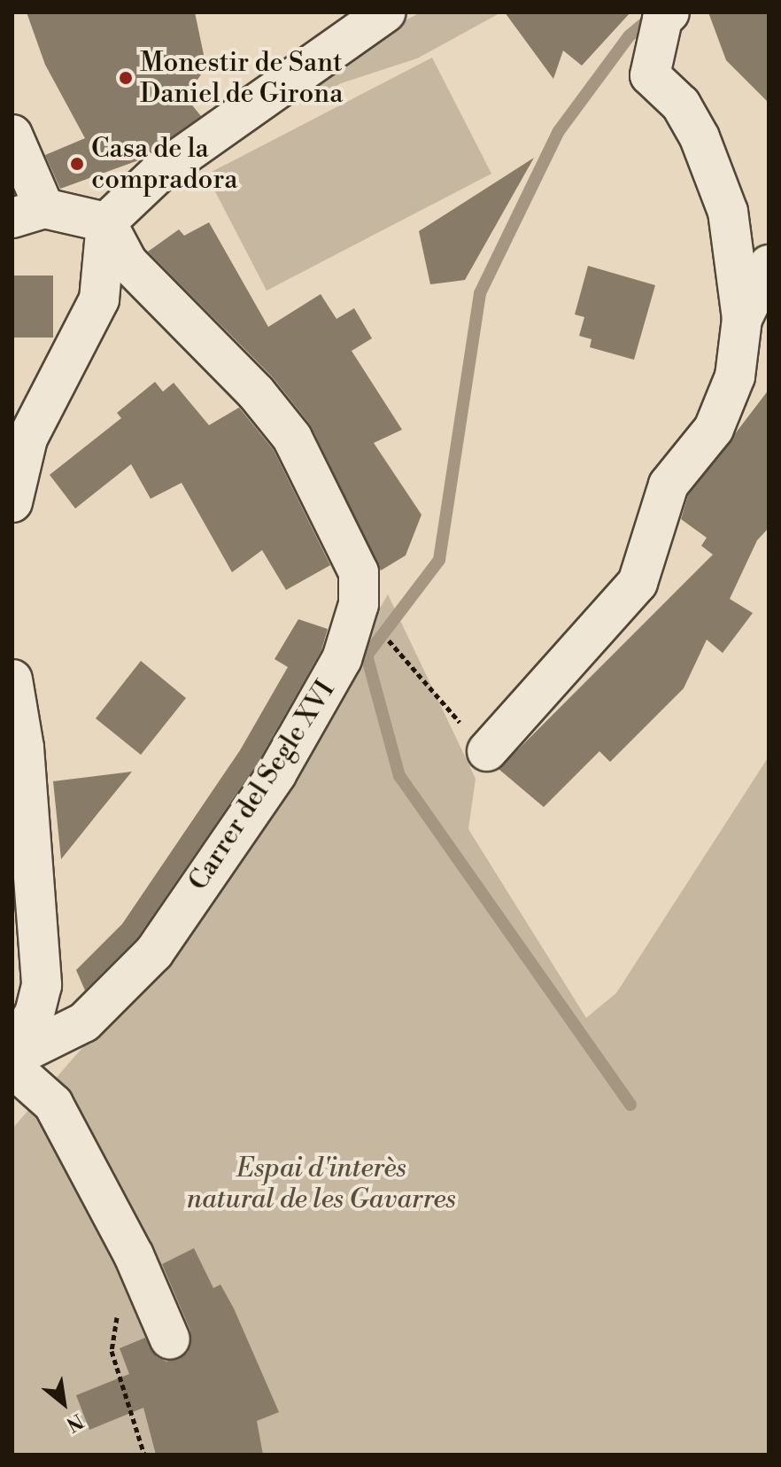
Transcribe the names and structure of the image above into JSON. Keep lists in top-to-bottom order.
{
  "streets": {
    "street": ["Carrer del Segle XVI"]
  },
  "parks": ["Espai d'interès natural de les Gavarres"],
  "places": ["Monestir de Sant Daniel de Girona", "Casa de la compradora"],
  "north": "bottom right"
}
